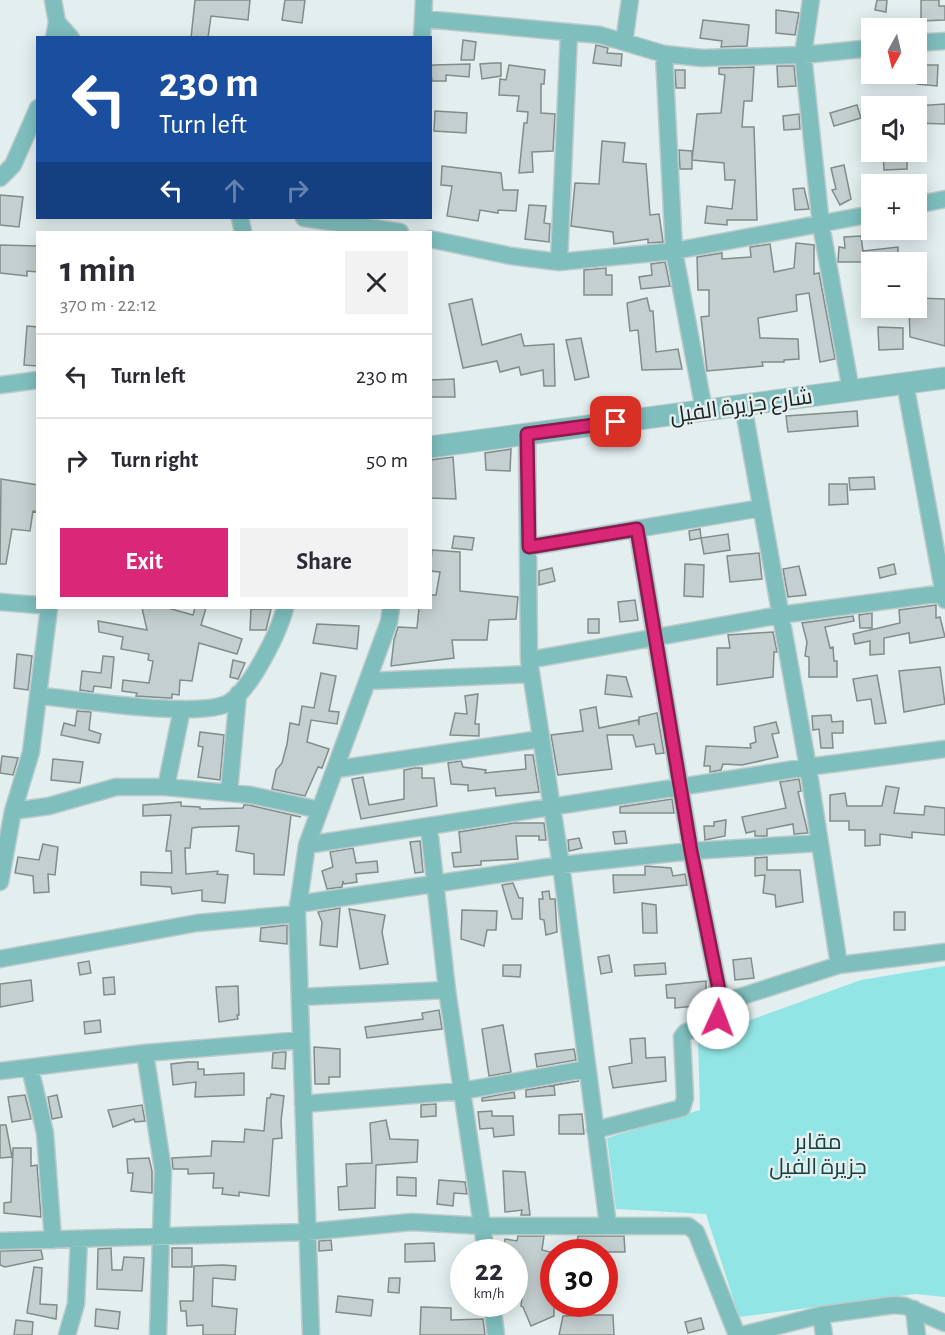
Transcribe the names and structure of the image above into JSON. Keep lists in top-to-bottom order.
{
  "streets": {
    "street": ["شارع جزيرة الفيل"]
  },
  "parks": ["مقابر جزيرة الفيل"],
  "north": "bottom",
  "page": {
    "map_buttons": ["+", "−"],
    "turn": ["230 m", "Turn left"],
    "heading": ["1 min", "370 m · 22:12"],
    "list": [
      {
        "name": "Turn left",
        "value": "230 m"
      },
      {
        "name": "Turn right",
        "value": "50 m"
      }
    ],
    "buttons": ["Exit", "Share"],
    "speed": "22 km/h",
    "limit": "30"
  }
}
